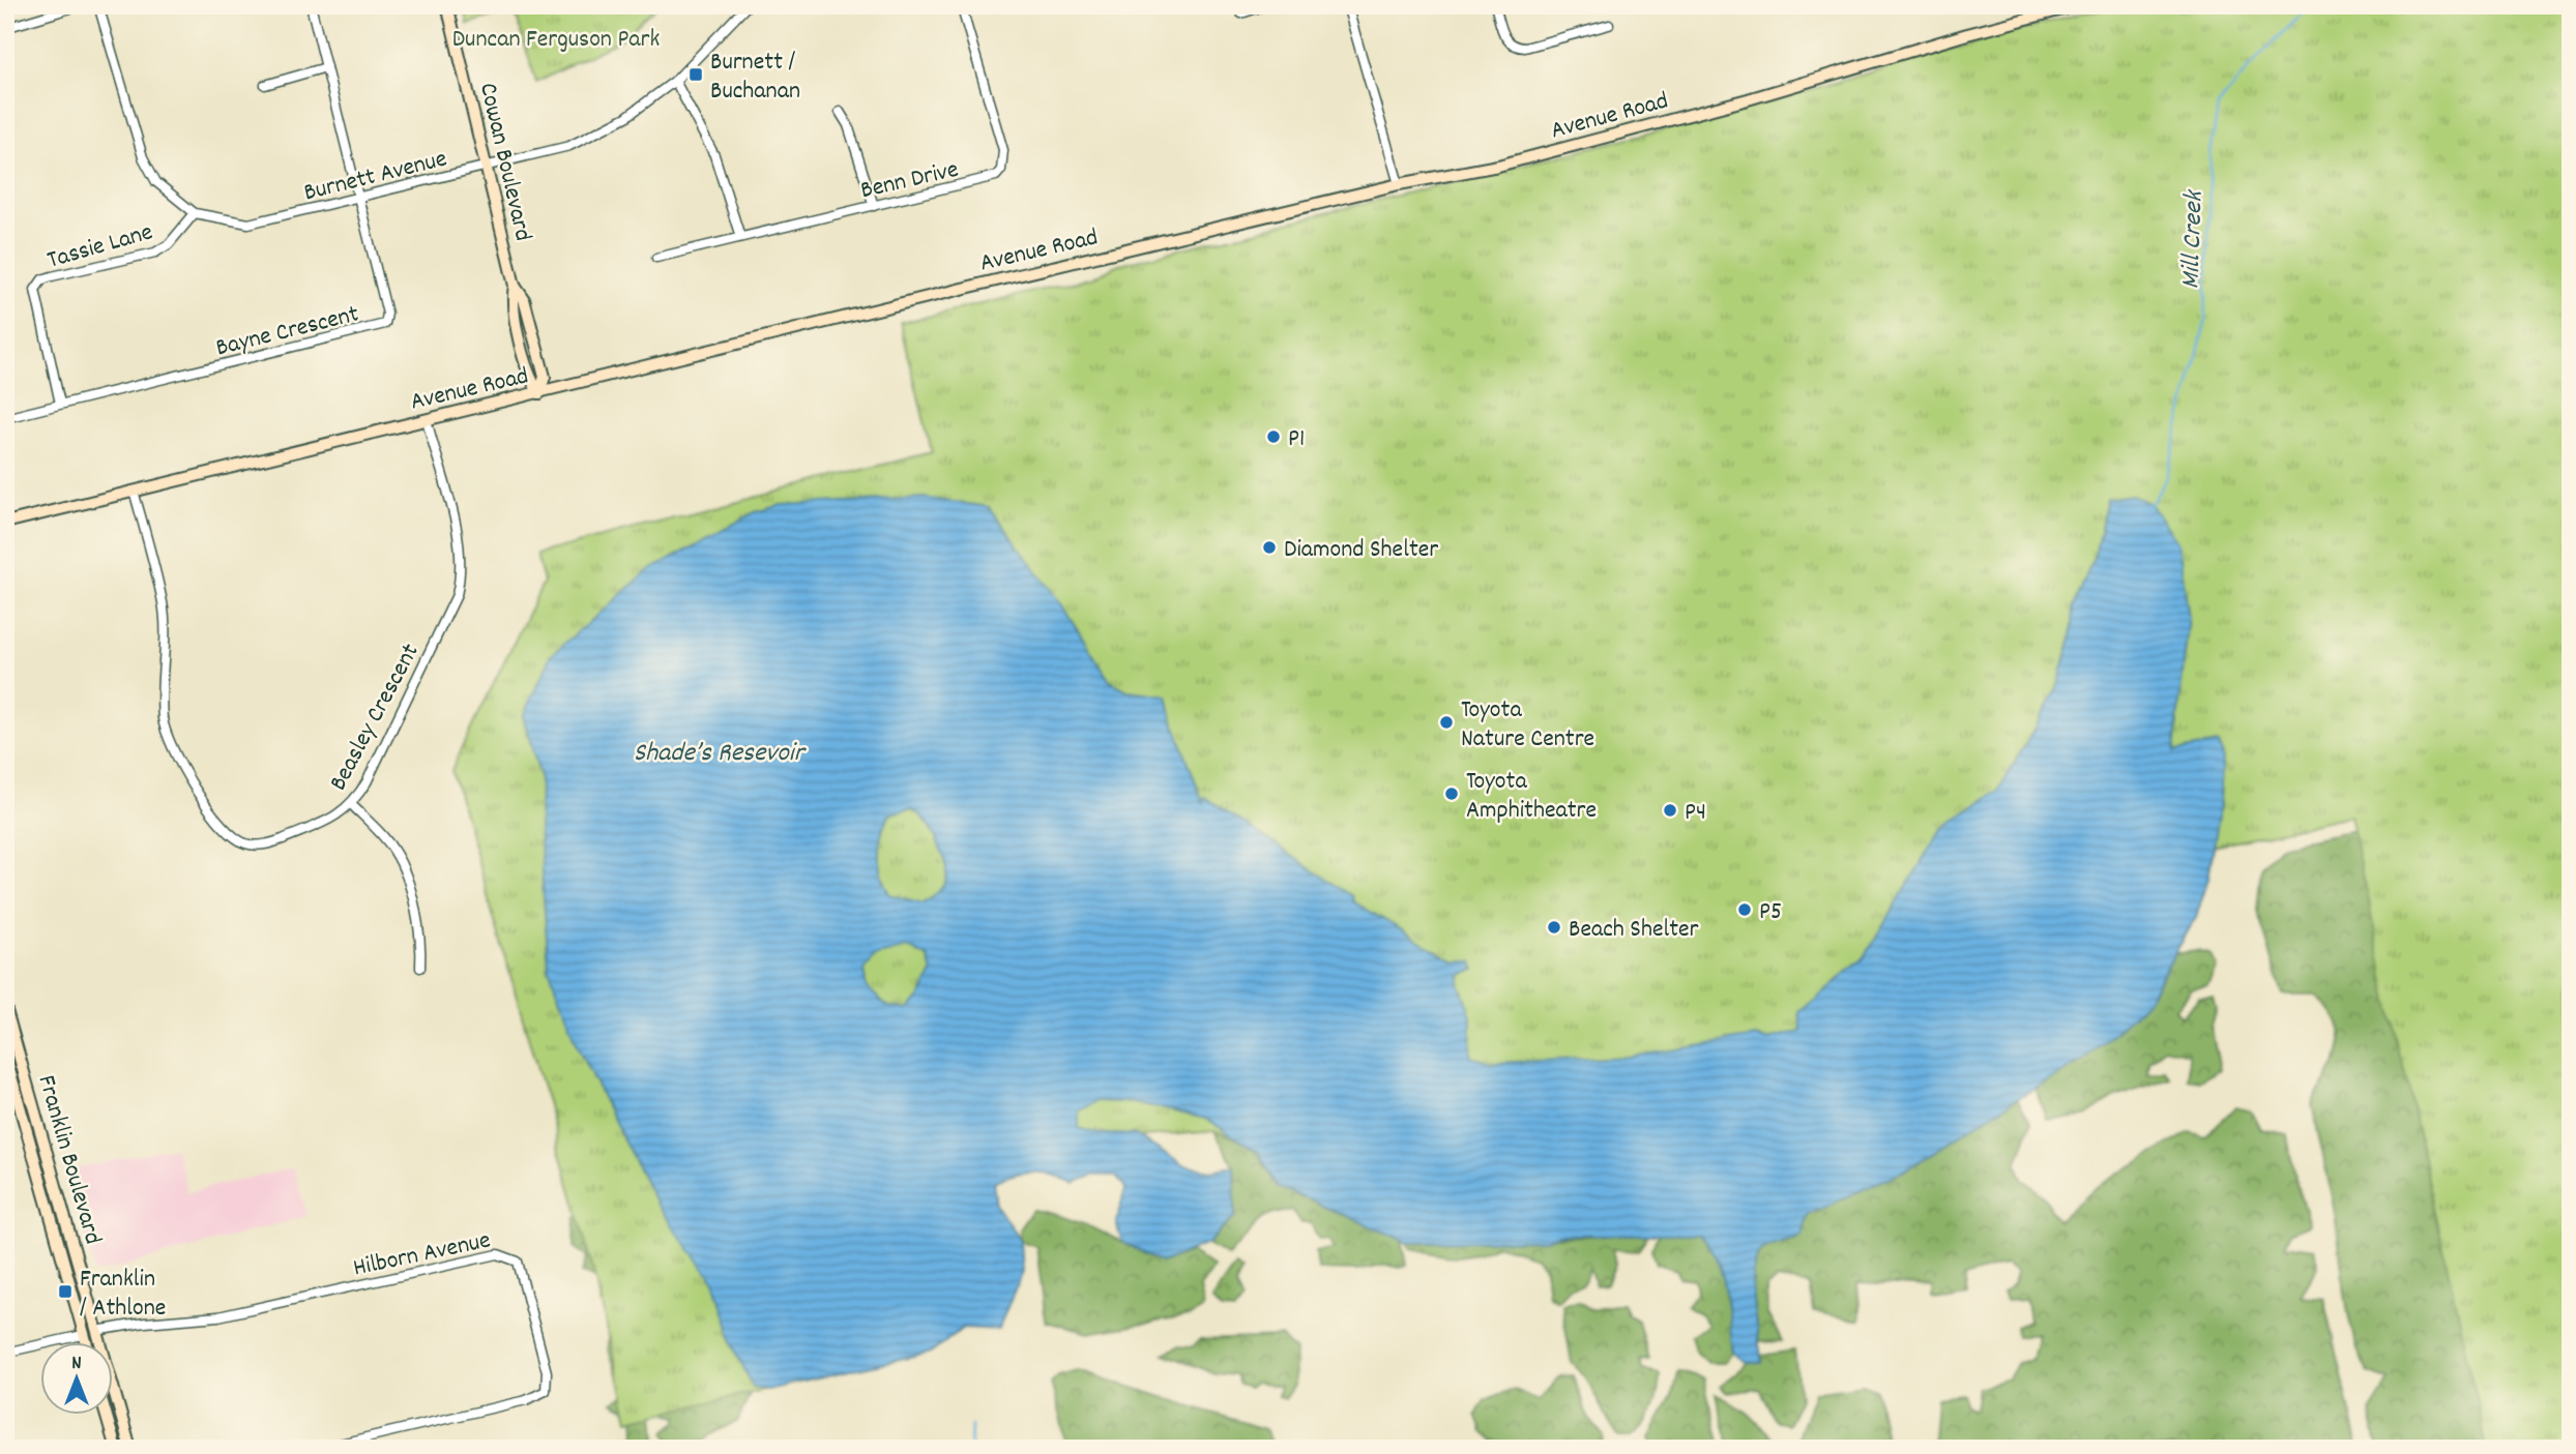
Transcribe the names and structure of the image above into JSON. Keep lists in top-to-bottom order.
{
  "streets": {
    "street": [
      "Avenue Road",
      "Cowan Boulevard",
      "Burnett Avenue",
      "Benn Drive",
      "Tassie Lane",
      "Bayne Crescent",
      "Beasley Crescent",
      "Franklin Boulevard",
      "Hilborn Avenue"
    ]
  },
  "crossings": [
    ["Avenue Road", "Cowan Boulevard"],
    ["Avenue Road", "Beasley Crescent"],
    ["Cowan Boulevard", "Burnett Avenue"],
    ["Burnett Avenue", "Tassie Lane"],
    ["Burnett Avenue", "Bayne Crescent"],
    ["Tassie Lane", "Bayne Crescent"],
    ["Franklin Boulevard", "Hilborn Avenue"]
  ],
  "water": ["Mill Creek", "Shade’s Resevoir"],
  "parks": ["Duncan Ferguson Park"],
  "places": {
    "transit": ["Burnett / Buchanan", "Franklin / Athlone"],
    "other": [
      "P1",
      "Diamond Shelter",
      "Toyota Nature Centre",
      "Toyota Amphitheatre",
      "P4",
      "P5",
      "Beach Shelter"
    ]
  },
  "north": "top"
}
